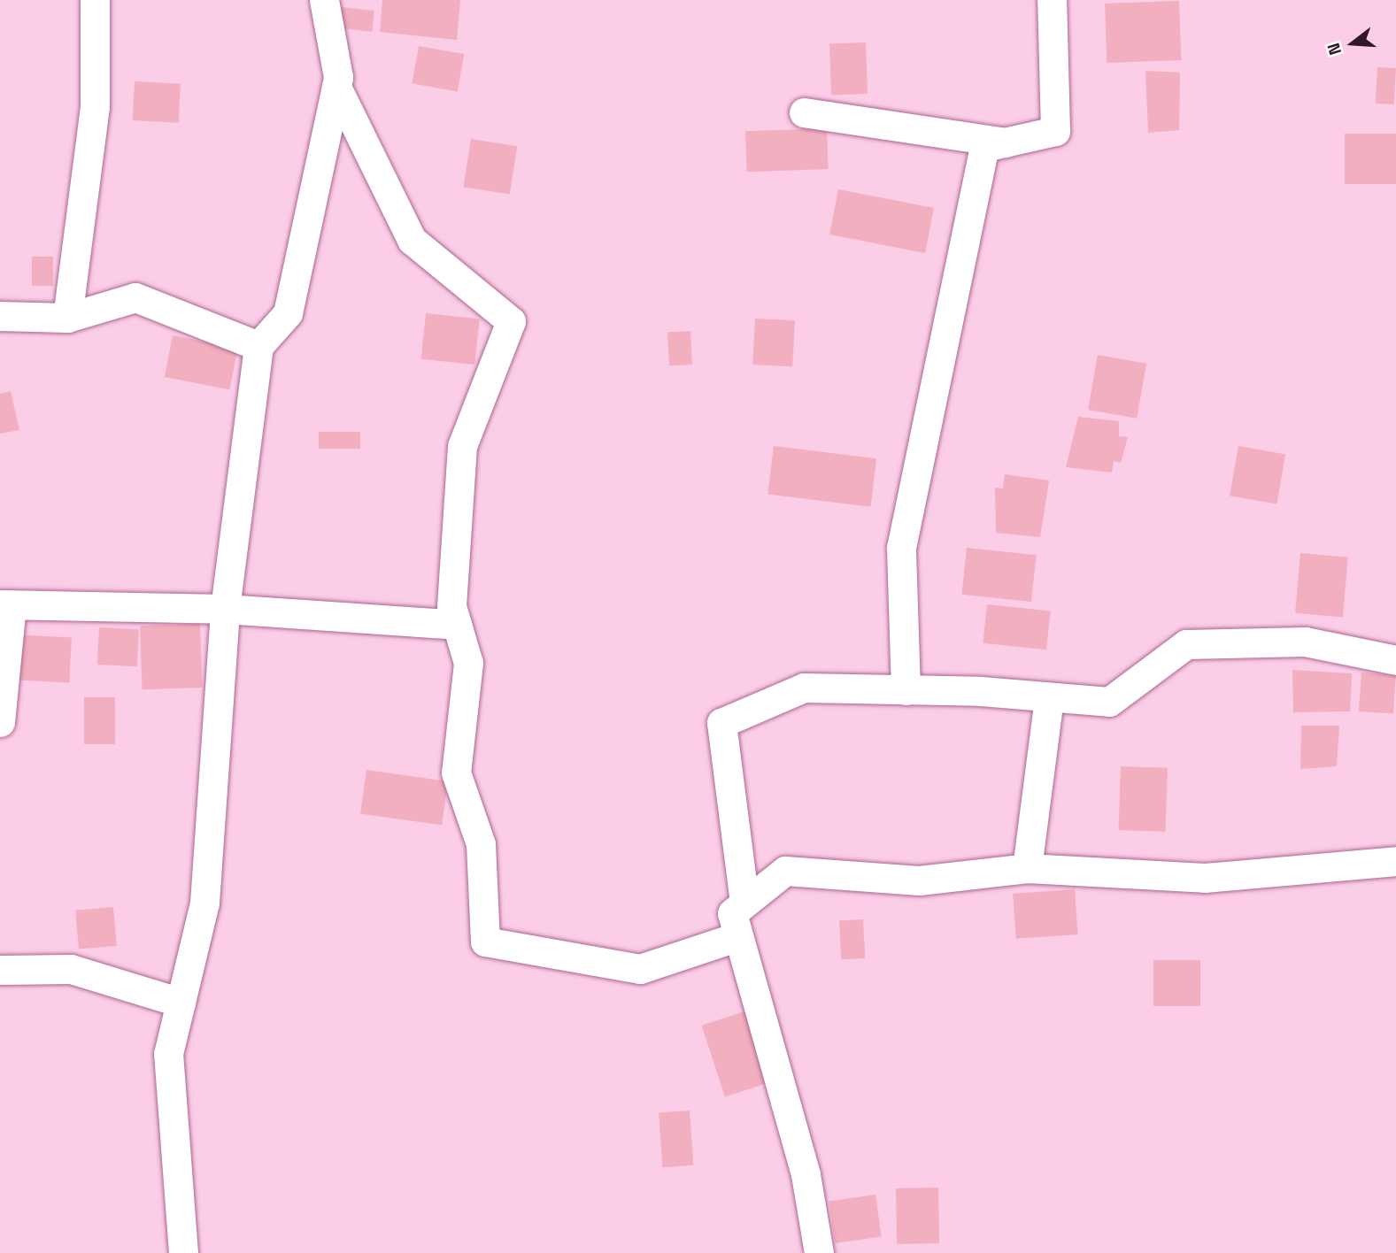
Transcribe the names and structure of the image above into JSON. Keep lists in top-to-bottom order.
{
  "north": "left"
}
